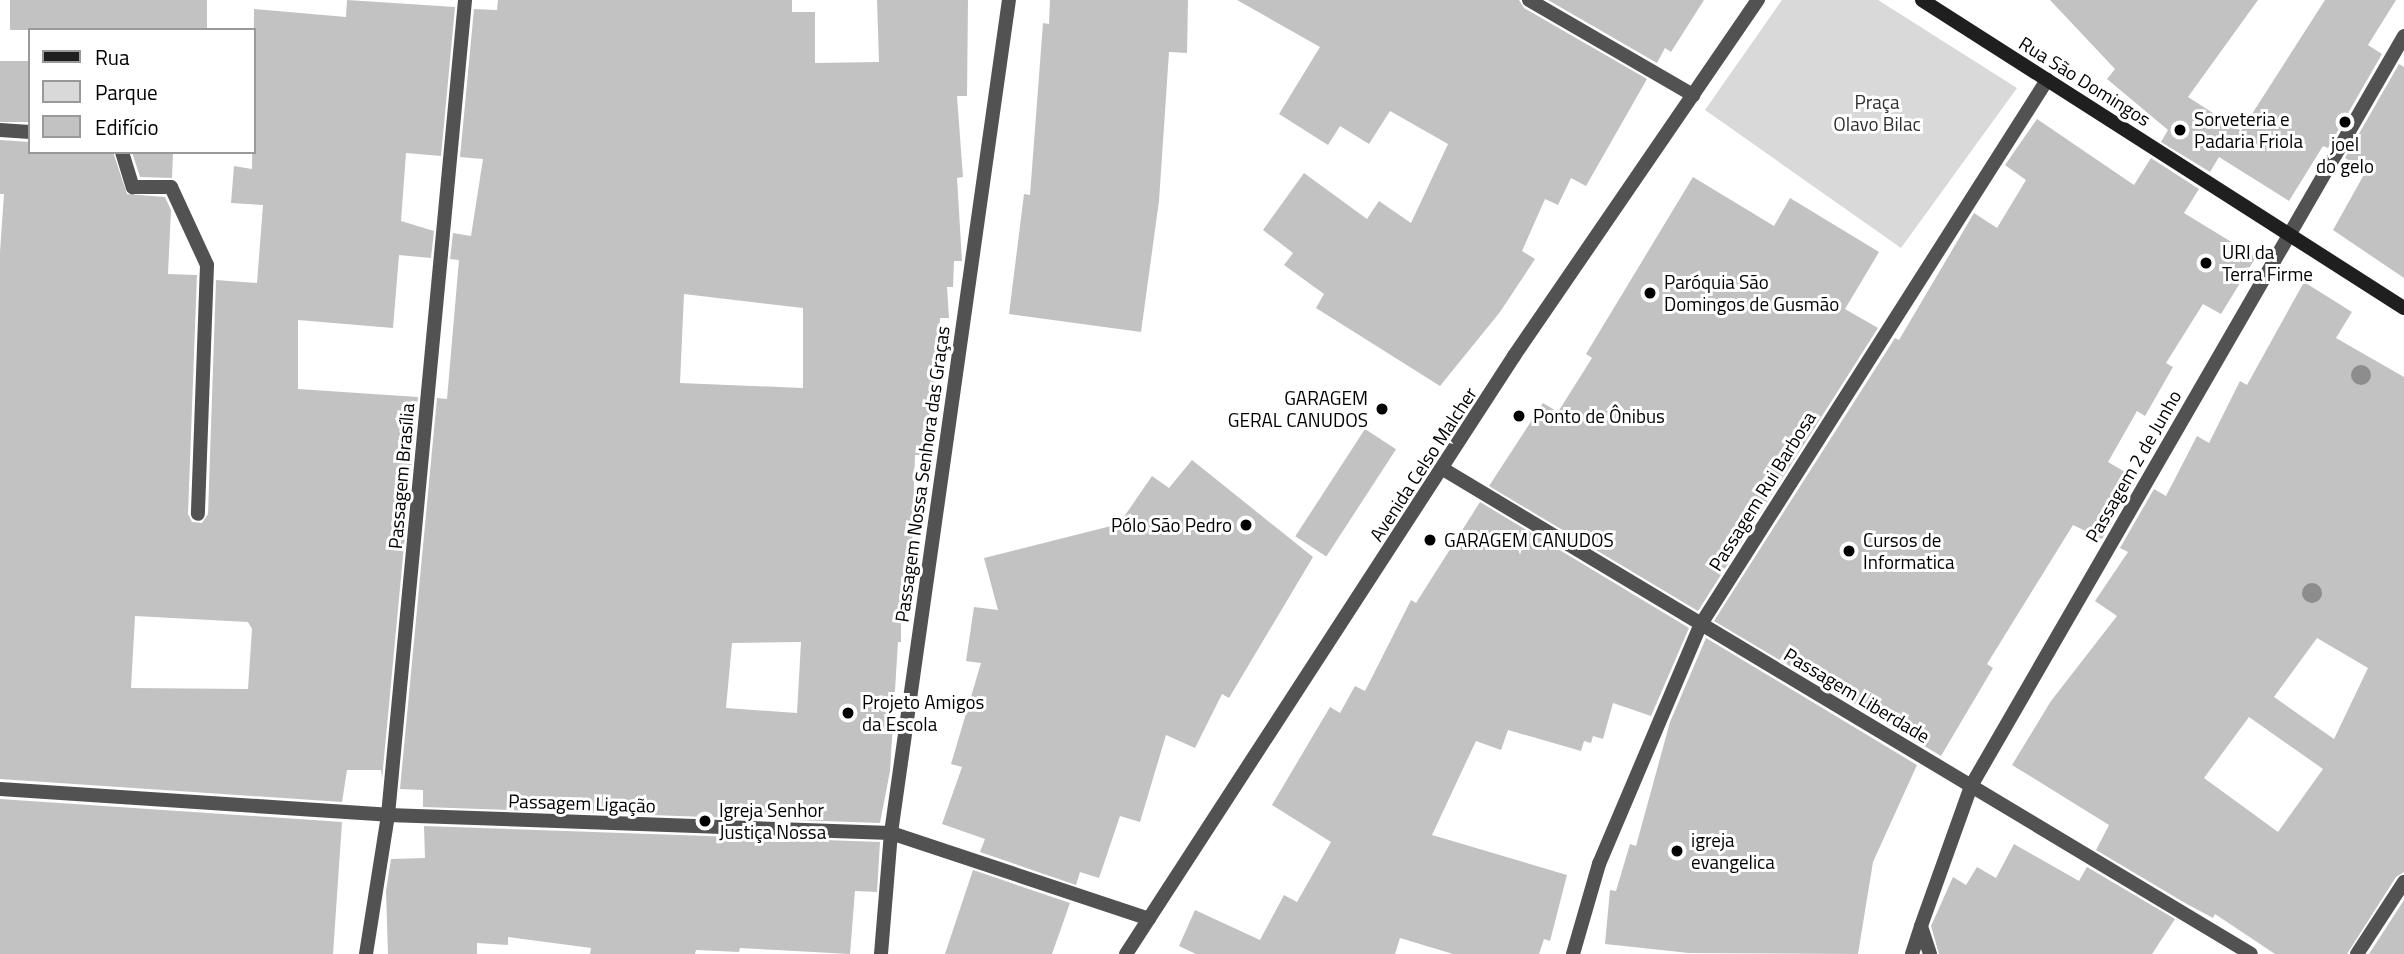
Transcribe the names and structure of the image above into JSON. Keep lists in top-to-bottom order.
{
  "streets": {
    "street": [
      "Rua São Domingos",
      "Avenida Celso Malcher",
      "Passagem 2 de Junho",
      "Passagem Nossa Senhora das Graças",
      "Passagem Brasília",
      "Passagem Rui Barbosa",
      "Passagem Liberdade",
      "Passagem Ligação"
    ]
  },
  "crossings": [
    ["Rua São Domingos", "Passagem 2 de Junho"],
    ["Rua São Domingos", "Passagem Rui Barbosa"],
    ["Avenida Celso Malcher", "Passagem Liberdade"],
    ["Avenida Celso Malcher", "Passagem Ligação"],
    ["Passagem 2 de Junho", "Passagem Liberdade"],
    ["Passagem Nossa Senhora das Graças", "Passagem Ligação"],
    ["Passagem Brasília", "Passagem Ligação"],
    ["Passagem Rui Barbosa", "Passagem Liberdade"]
  ],
  "parks": ["Praça Olavo Bilac"],
  "places": [
    "joel do gelo",
    "Sorveteria e Padaria Friola",
    "URI da Terra Firme",
    "Paróquia São Domingos de Gusmão",
    "GARAGEM GERAL CANUDOS",
    "Ponto de Ônibus",
    "Pólo São Pedro",
    "GARAGEM CANUDOS",
    "Cursos de Informatica",
    "Projeto Amigos da Escola",
    "Igreja Senhor Justiça Nossa",
    "igreja evangelica"
  ],
  "legend": ["Rua", "Parque", "Edifício"]
}
